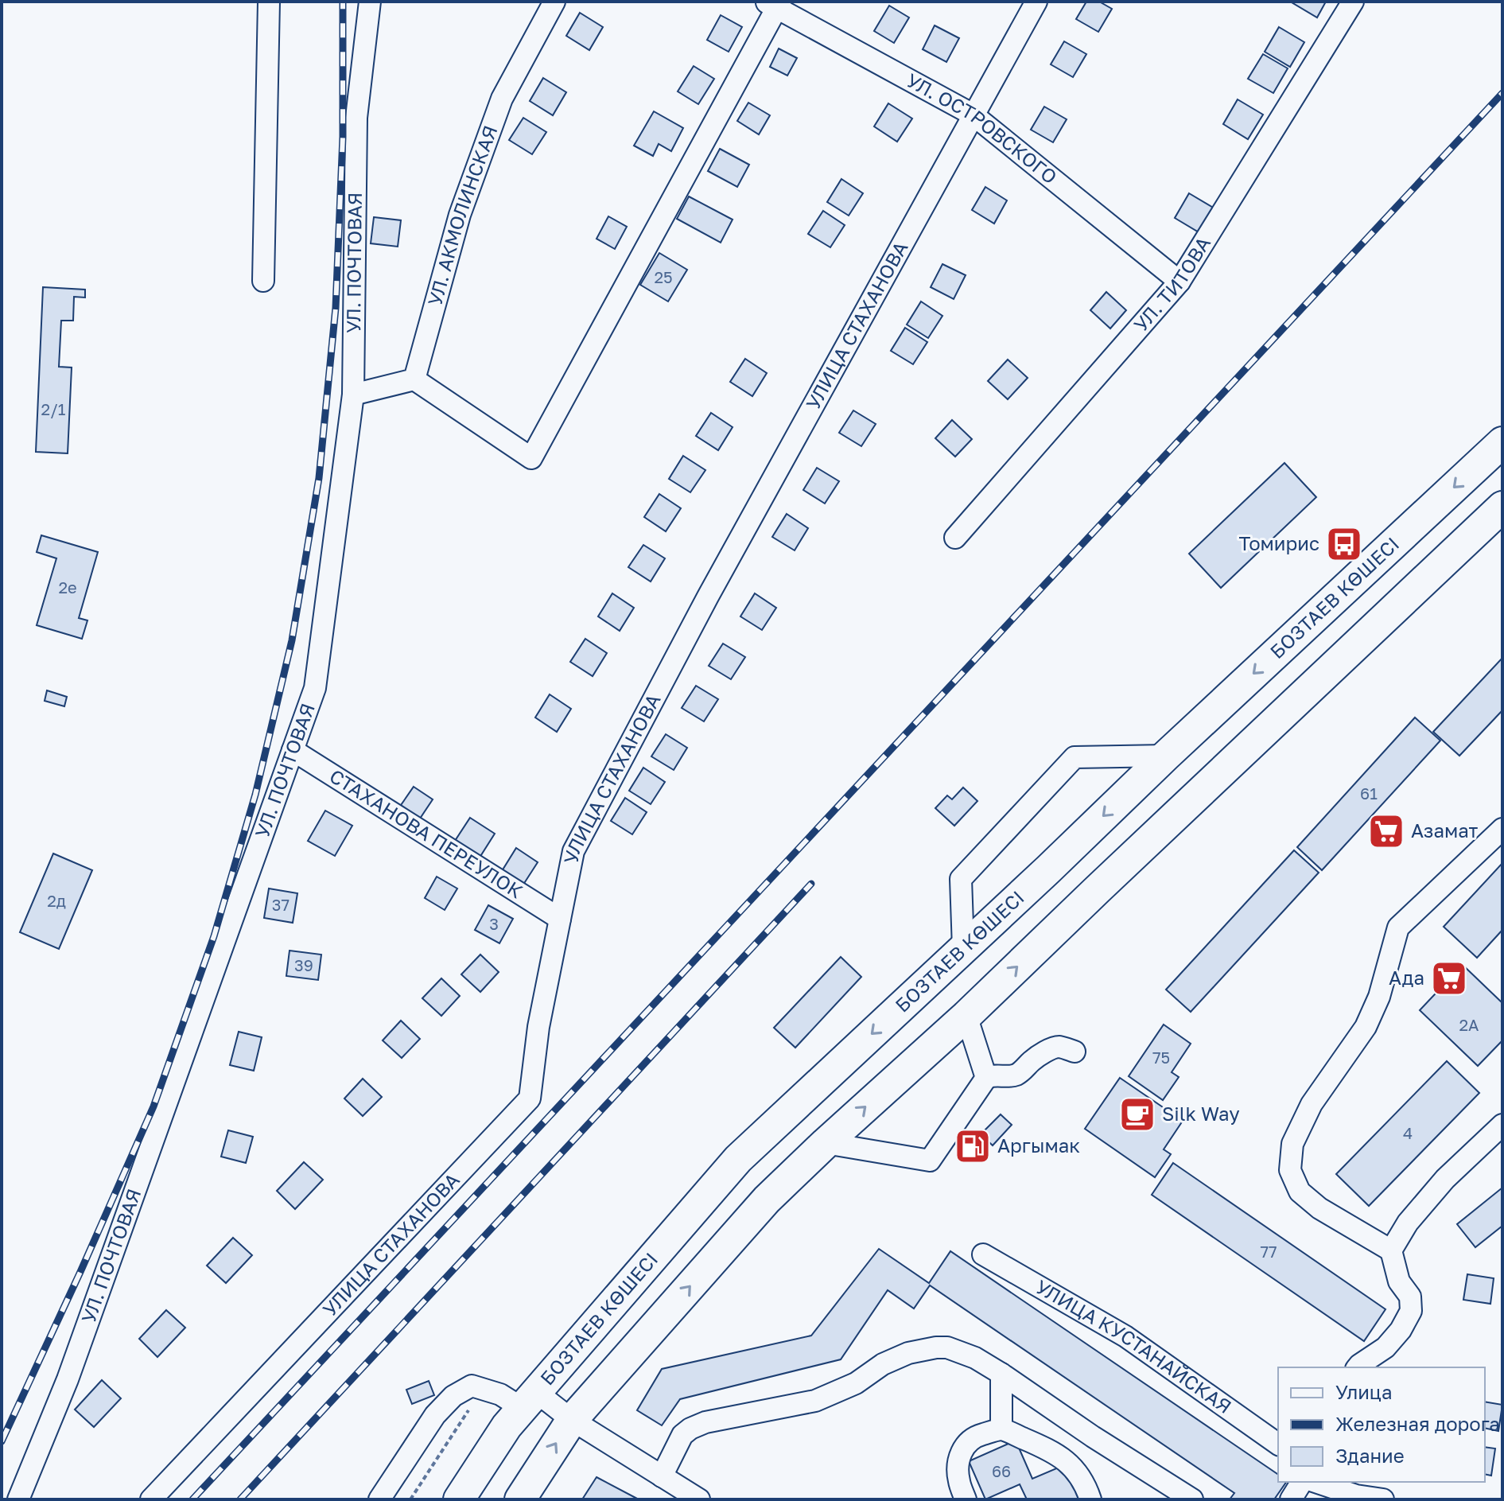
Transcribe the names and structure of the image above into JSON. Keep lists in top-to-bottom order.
{
  "streets": {
    "highway": ["БОЗТАЕВ КӨШЕСІ"],
    "street": [
      "УЛ. ОСТРОВСКОГО",
      "УЛ. АКМОЛИНСКАЯ",
      "УЛ. ПОЧТОВАЯ",
      "УЛ. ТИТОВА",
      "УЛИЦА СТАХАНОВА",
      "СТАХАНОВА ПЕРЕУЛОК",
      "УЛИЦА КУСТАНАЙСКАЯ"
    ]
  },
  "crossings": [
    ["УЛ. ОСТРОВСКОГО", "УЛ. ТИТОВА"],
    ["УЛ. ОСТРОВСКОГО", "УЛИЦА СТАХАНОВА"],
    ["УЛ. ПОЧТОВАЯ", "СТАХАНОВА ПЕРЕУЛОК"],
    ["УЛИЦА СТАХАНОВА", "СТАХАНОВА ПЕРЕУЛОК"]
  ],
  "places": {
    "bus stop": ["Томирис"],
    "supermarket": ["Азамат", "Ада"],
    "cafe": ["Silk Way"],
    "fuel station": ["Аргымак"]
  },
  "house_numbers": [
    "25",
    "2/1",
    "2е",
    "61",
    "2д",
    "37",
    "3",
    "39",
    "2А",
    "75",
    "4",
    "77",
    "66"
  ],
  "legend": ["Улица", "Железная дорога", "Здание"]
}
